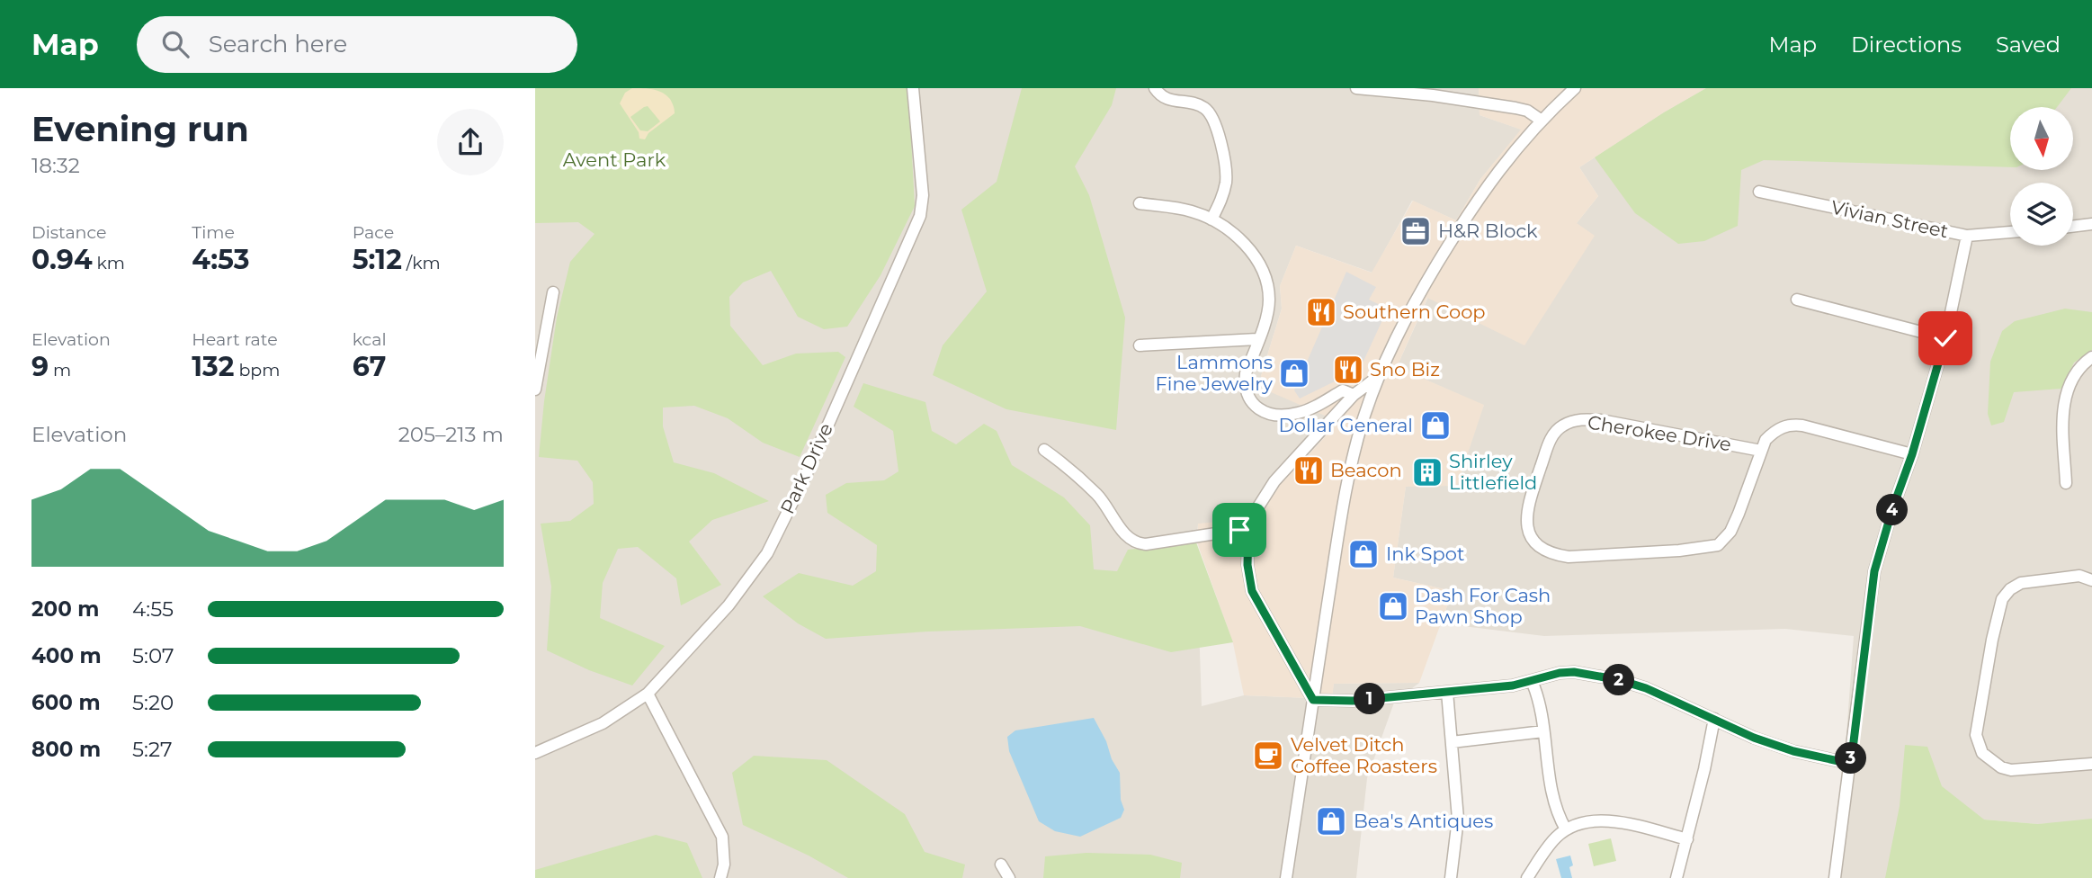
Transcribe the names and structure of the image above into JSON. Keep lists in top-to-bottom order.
{
  "streets": {
    "street": ["Vivian Street", "Cherokee Drive", "Park Drive"]
  },
  "parks": ["Avent Park"],
  "places": {
    "office": ["H&R Block"],
    "restaurant": ["Southern Coop", "Sno Biz", "Beacon"],
    "shop": [
      "Lammons Fine Jewelry",
      "Dollar General",
      "Ink Spot",
      "Dash For Cash Pawn Shop",
      "Bea's Antiques"
    ],
    "building": ["Shirley Littlefield"],
    "cafe": ["Velvet Ditch Coffee Roasters"]
  },
  "north": "bottom",
  "page": {
    "header": "Map",
    "search": "Search here",
    "nav": ["Map", "Directions", "Saved"],
    "heading": ["Evening run", "18:32"],
    "stats": [
      ["Distance", "0.94 km"],
      ["Time", "4:53"],
      ["Pace", "5:12 /km"],
      ["Elevation", "9 m"],
      ["Heart rate", "132 bpm"],
      ["kcal", "67"]
    ],
    "chart": ["Elevation", "205–213 m"],
    "pins": [
      "4",
      "2",
      "1",
      "3"
    ],
    "list": [
      {
        "name": "200 m",
        "note": "4:55"
      },
      {
        "name": "400 m",
        "note": "5:07"
      },
      {
        "name": "600 m",
        "note": "5:20"
      },
      {
        "name": "800 m",
        "note": "5:27"
      }
    ]
  }
}
